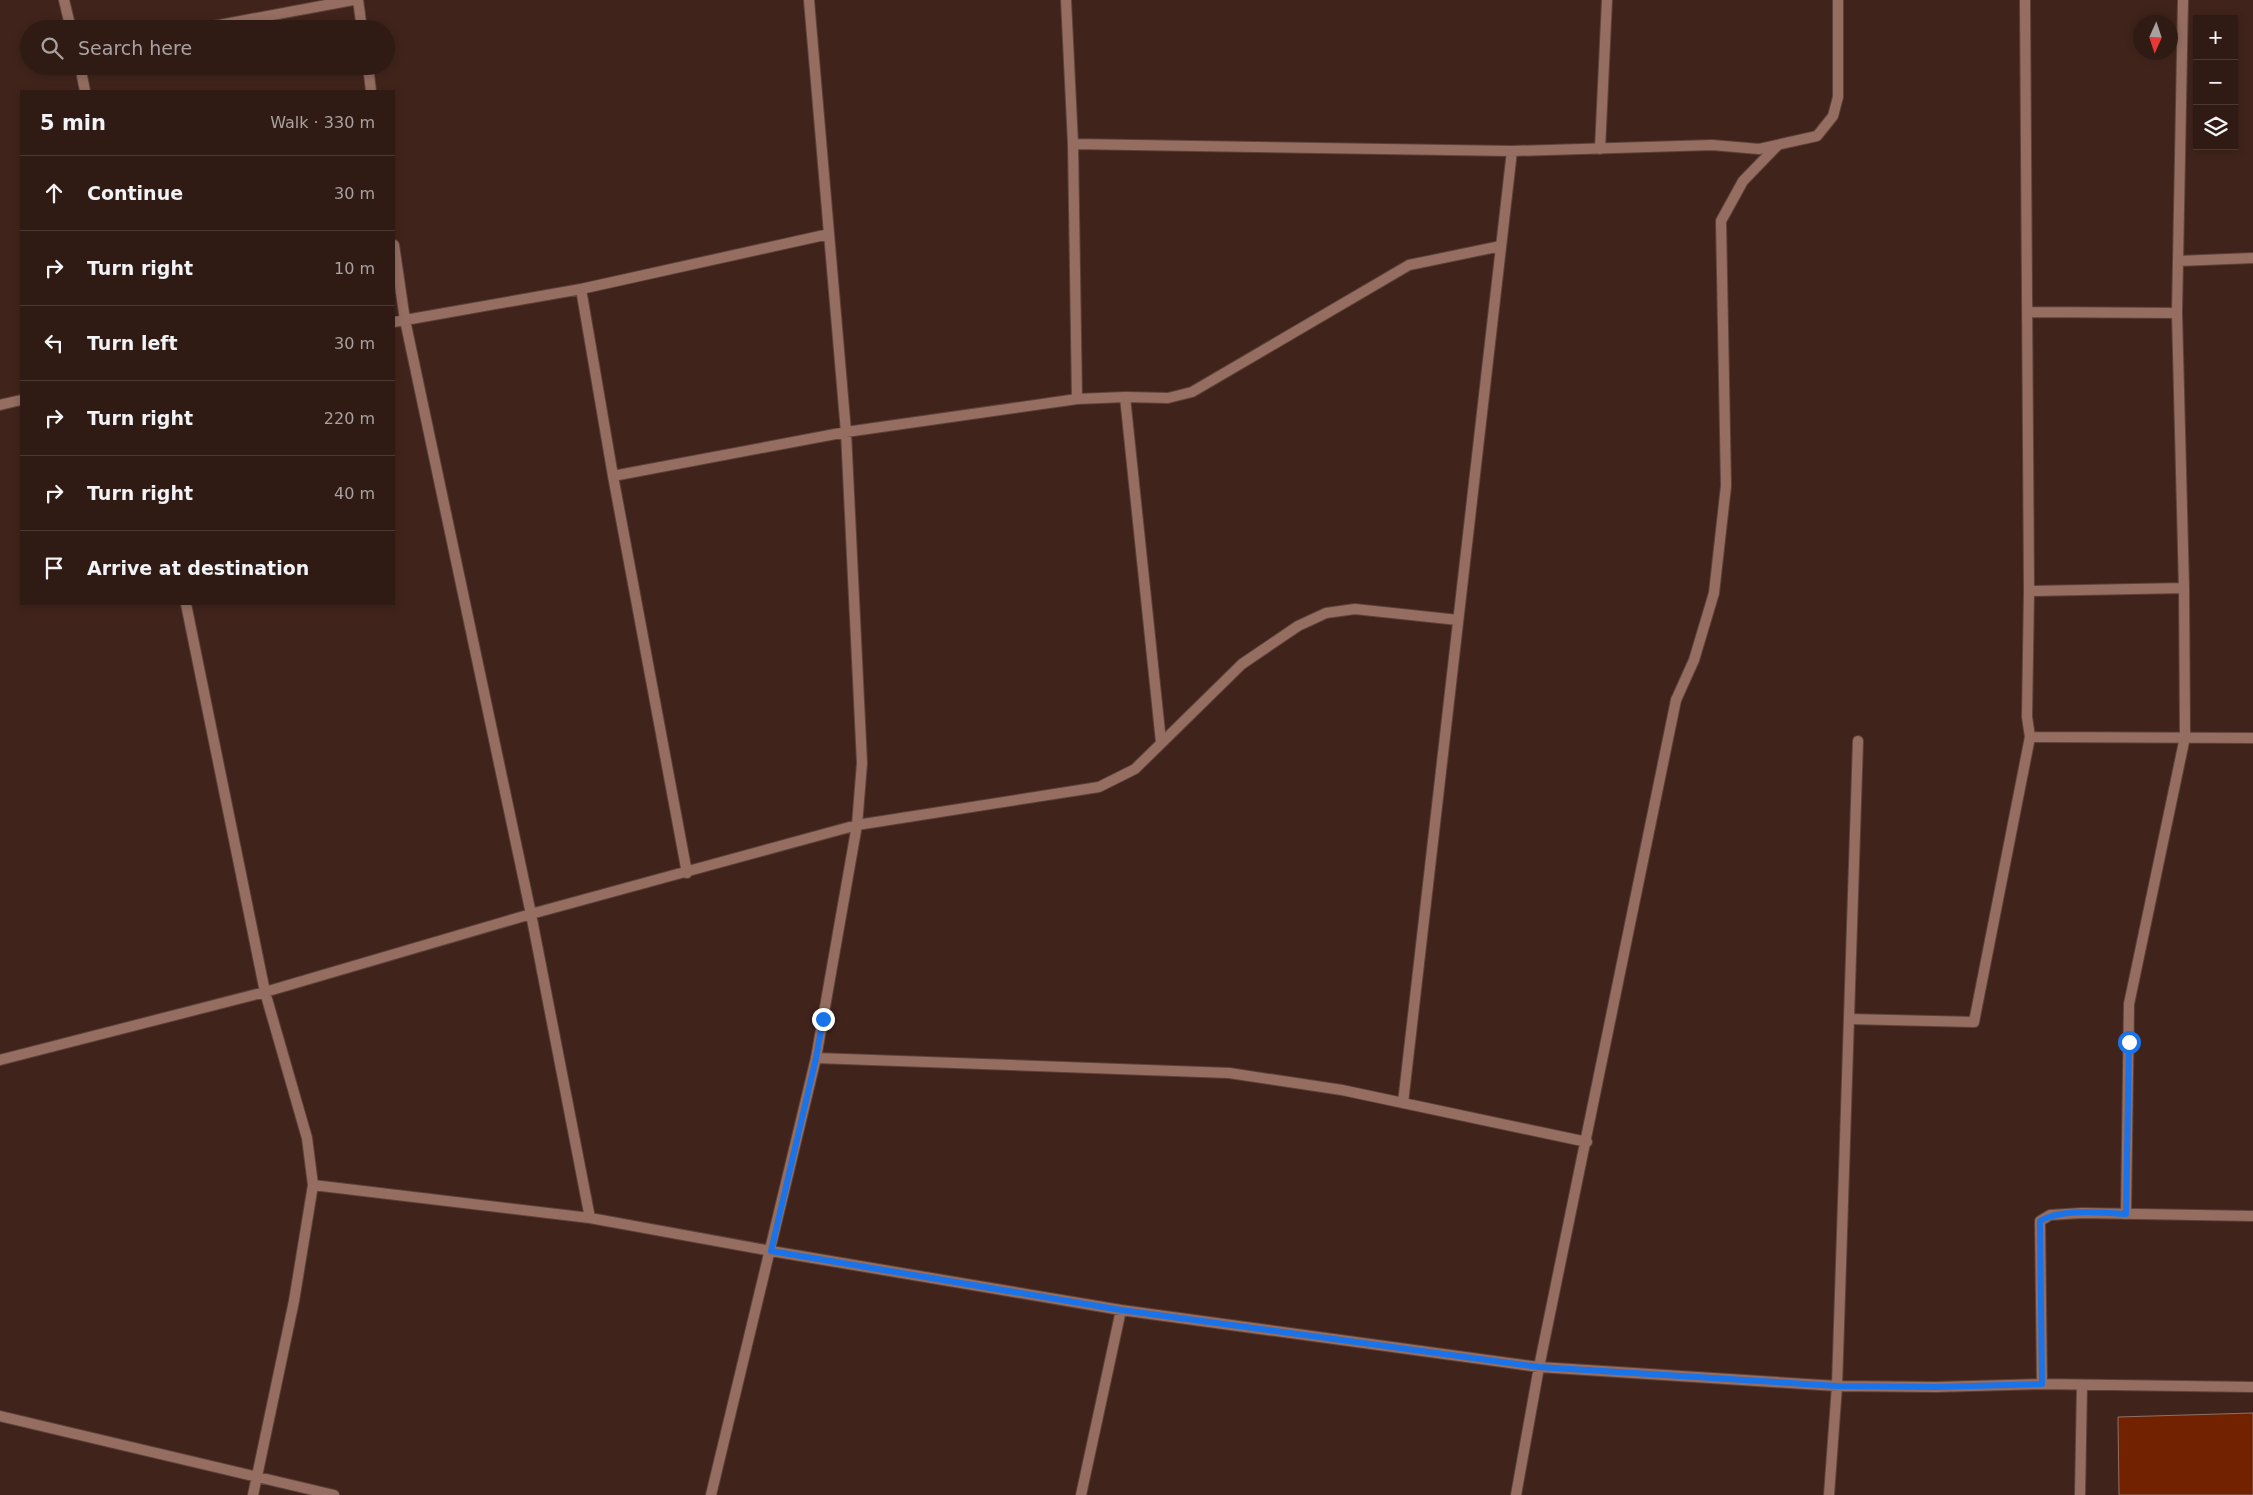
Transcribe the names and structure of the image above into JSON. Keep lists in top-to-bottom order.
{
  "north": "bottom",
  "page": {
    "map_buttons": ["+", "−"],
    "search": "Search here",
    "heading": ["5 min", "Walk · 330 m"],
    "list": [
      ["Continue", "30 m"],
      ["Turn right", "10 m"],
      ["Turn left", "30 m"],
      ["Turn right", "220 m"],
      ["Turn right", "40 m"],
      "Arrive at destination"
    ]
  }
}
